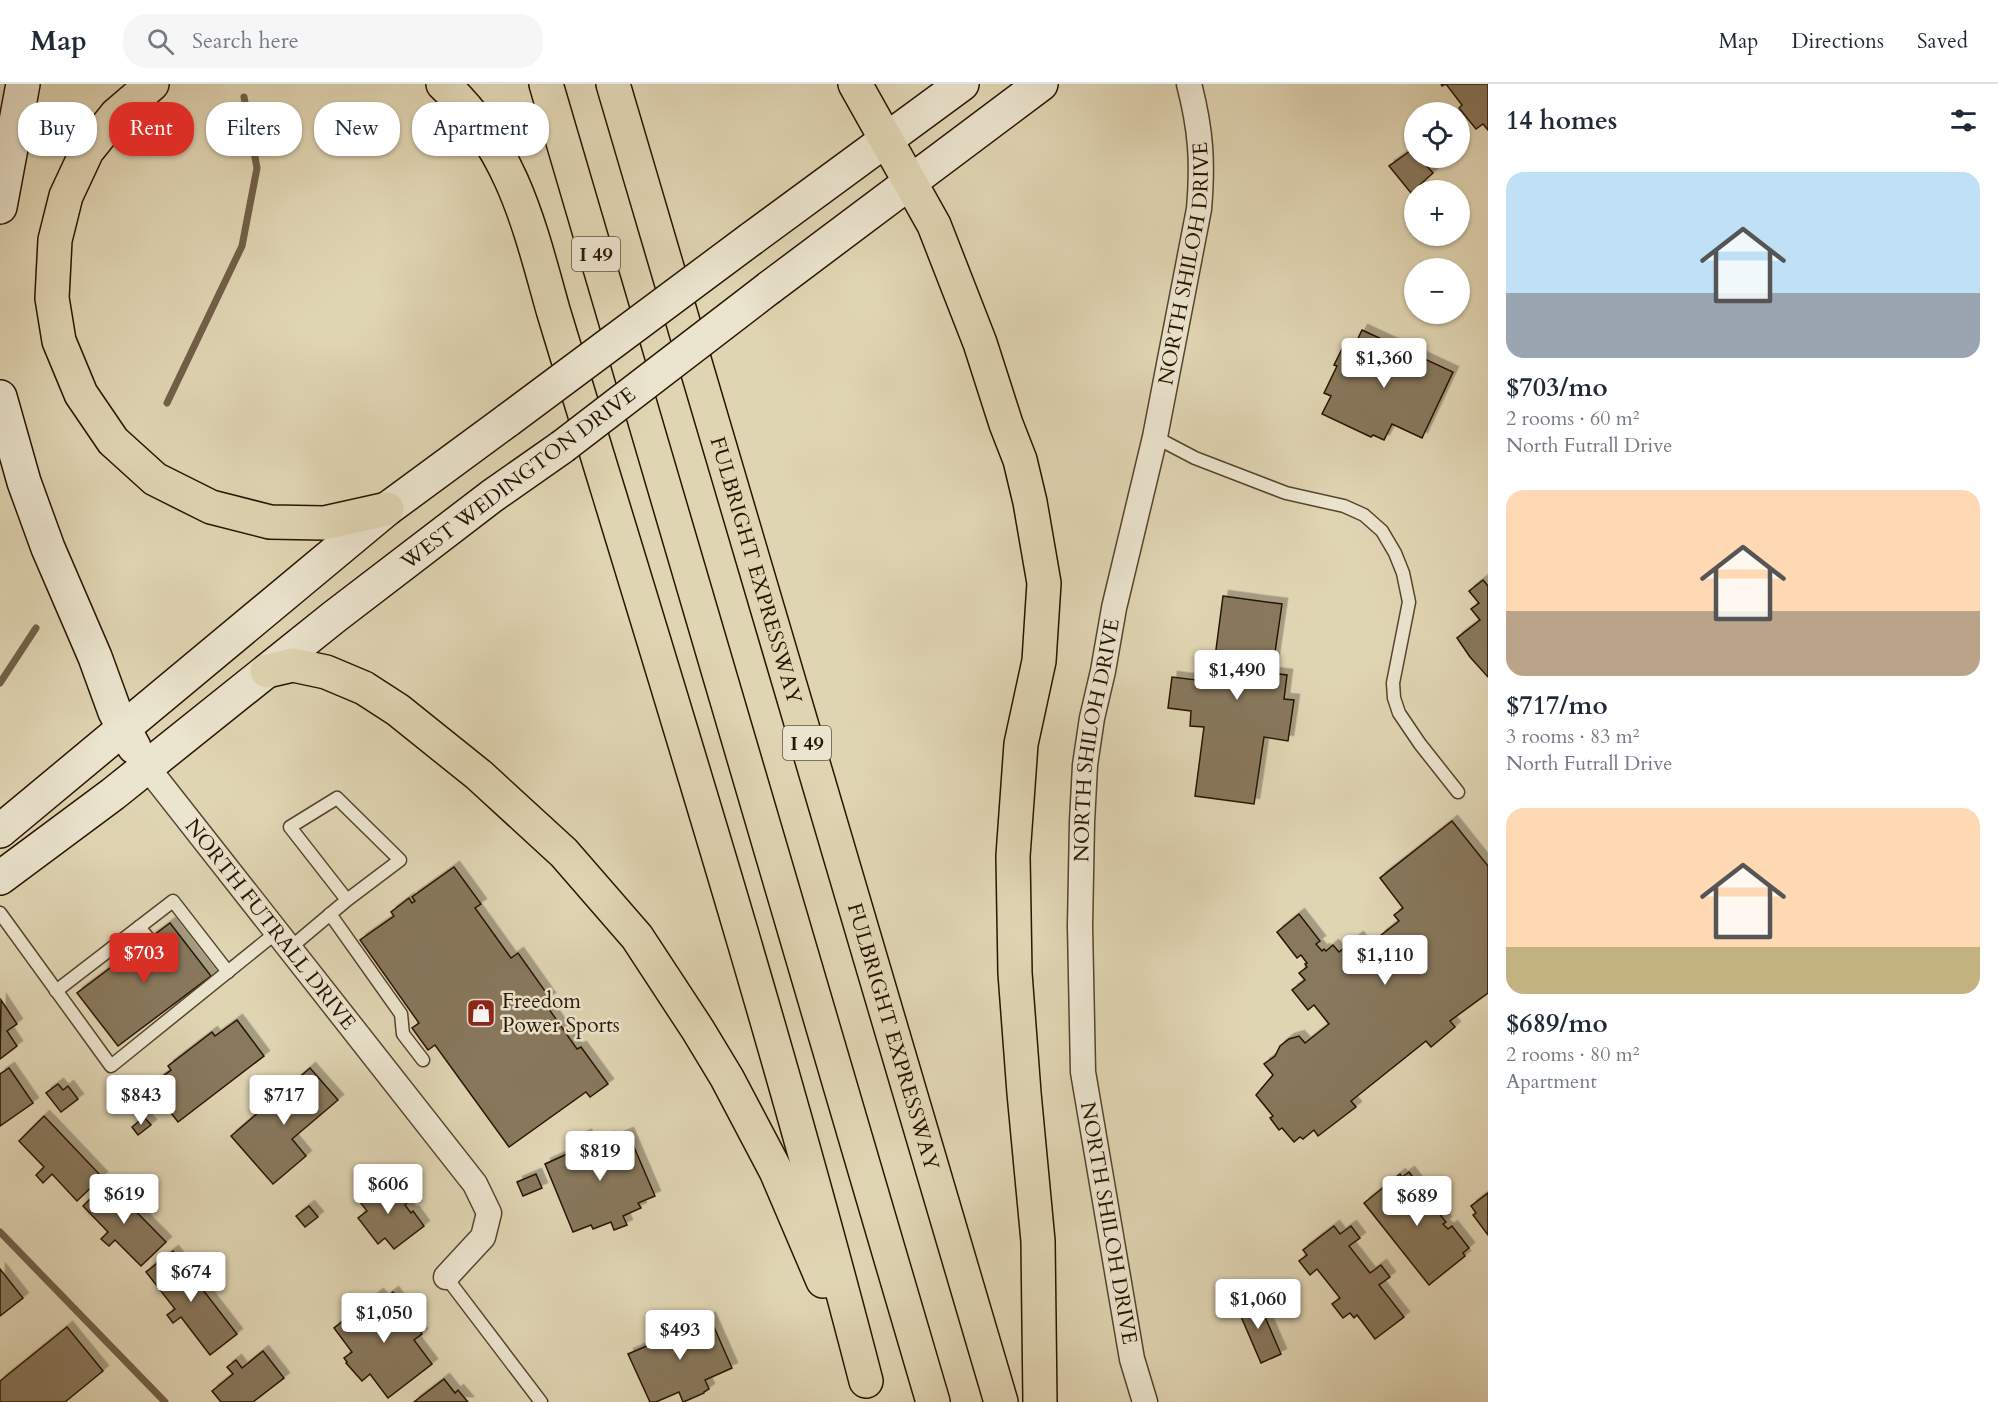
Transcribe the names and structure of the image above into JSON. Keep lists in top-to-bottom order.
{
  "streets": {
    "highway": ["I 49", "FULBRIGHT EXPRESSWAY"],
    "main road": ["WEST WEDINGTON DRIVE", "NORTH FUTRALL DRIVE"],
    "street": ["NORTH SHILOH DRIVE"]
  },
  "crossings": [
    ["WEST WEDINGTON DRIVE", "NORTH FUTRALL DRIVE"]
  ],
  "places": {
    "shop": ["Freedom Power Sports"]
  },
  "page": {
    "header": "Map",
    "search": "Search here",
    "nav": ["Map", "Directions", "Saved"],
    "heading": "14 homes",
    "map_buttons": ["+", "−"],
    "chip": [
      "Buy",
      "Rent",
      "Filters",
      "New",
      "Apartment"
    ],
    "list": [
      {
        "name": "$703/mo",
        "note": "2 rooms · 60 m² · North Futrall Drive"
      },
      {
        "name": "$717/mo",
        "note": "3 rooms · 83 m² · North Futrall Drive"
      },
      {
        "name": "$689/mo",
        "note": "2 rooms · 80 m² · Apartment"
      }
    ],
    "price": [
      "$1,360",
      "$1,490",
      "$703",
      "$1,110",
      "$843",
      "$717",
      "$819",
      "$606",
      "$619",
      "$689",
      "$674",
      "$1,060",
      "$1,050",
      "$493"
    ]
  }
}
